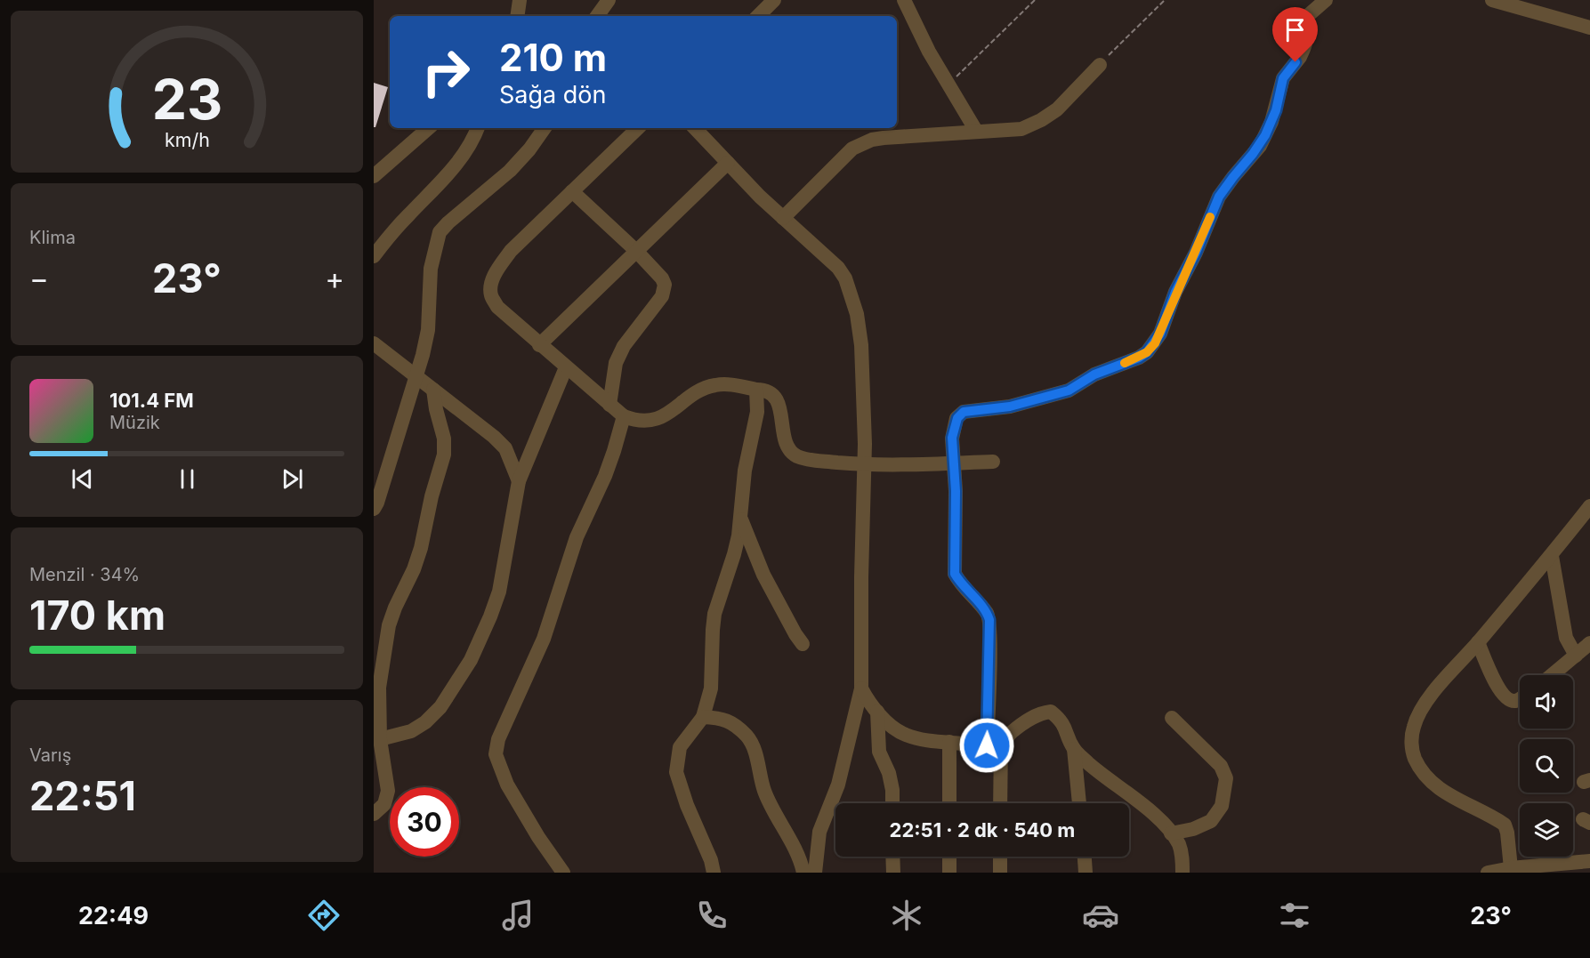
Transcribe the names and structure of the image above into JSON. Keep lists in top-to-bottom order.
{
  "page": {
    "turn": ["210 m", "Sağa dön"],
    "tile": [
      "Klima",
      ["Menzil · 34%", "170 km"],
      ["Varış", "22:51"]
    ],
    "heat": ["−", "23°", "+"],
    "song": ["101.4 FM", "Müzik"],
    "limit": "30",
    "trip": "22:51 · 2 dk · 540 m",
    "tabs": ["22:49", "23°"],
    "gauge": ["23", "km/h"]
  }
}
